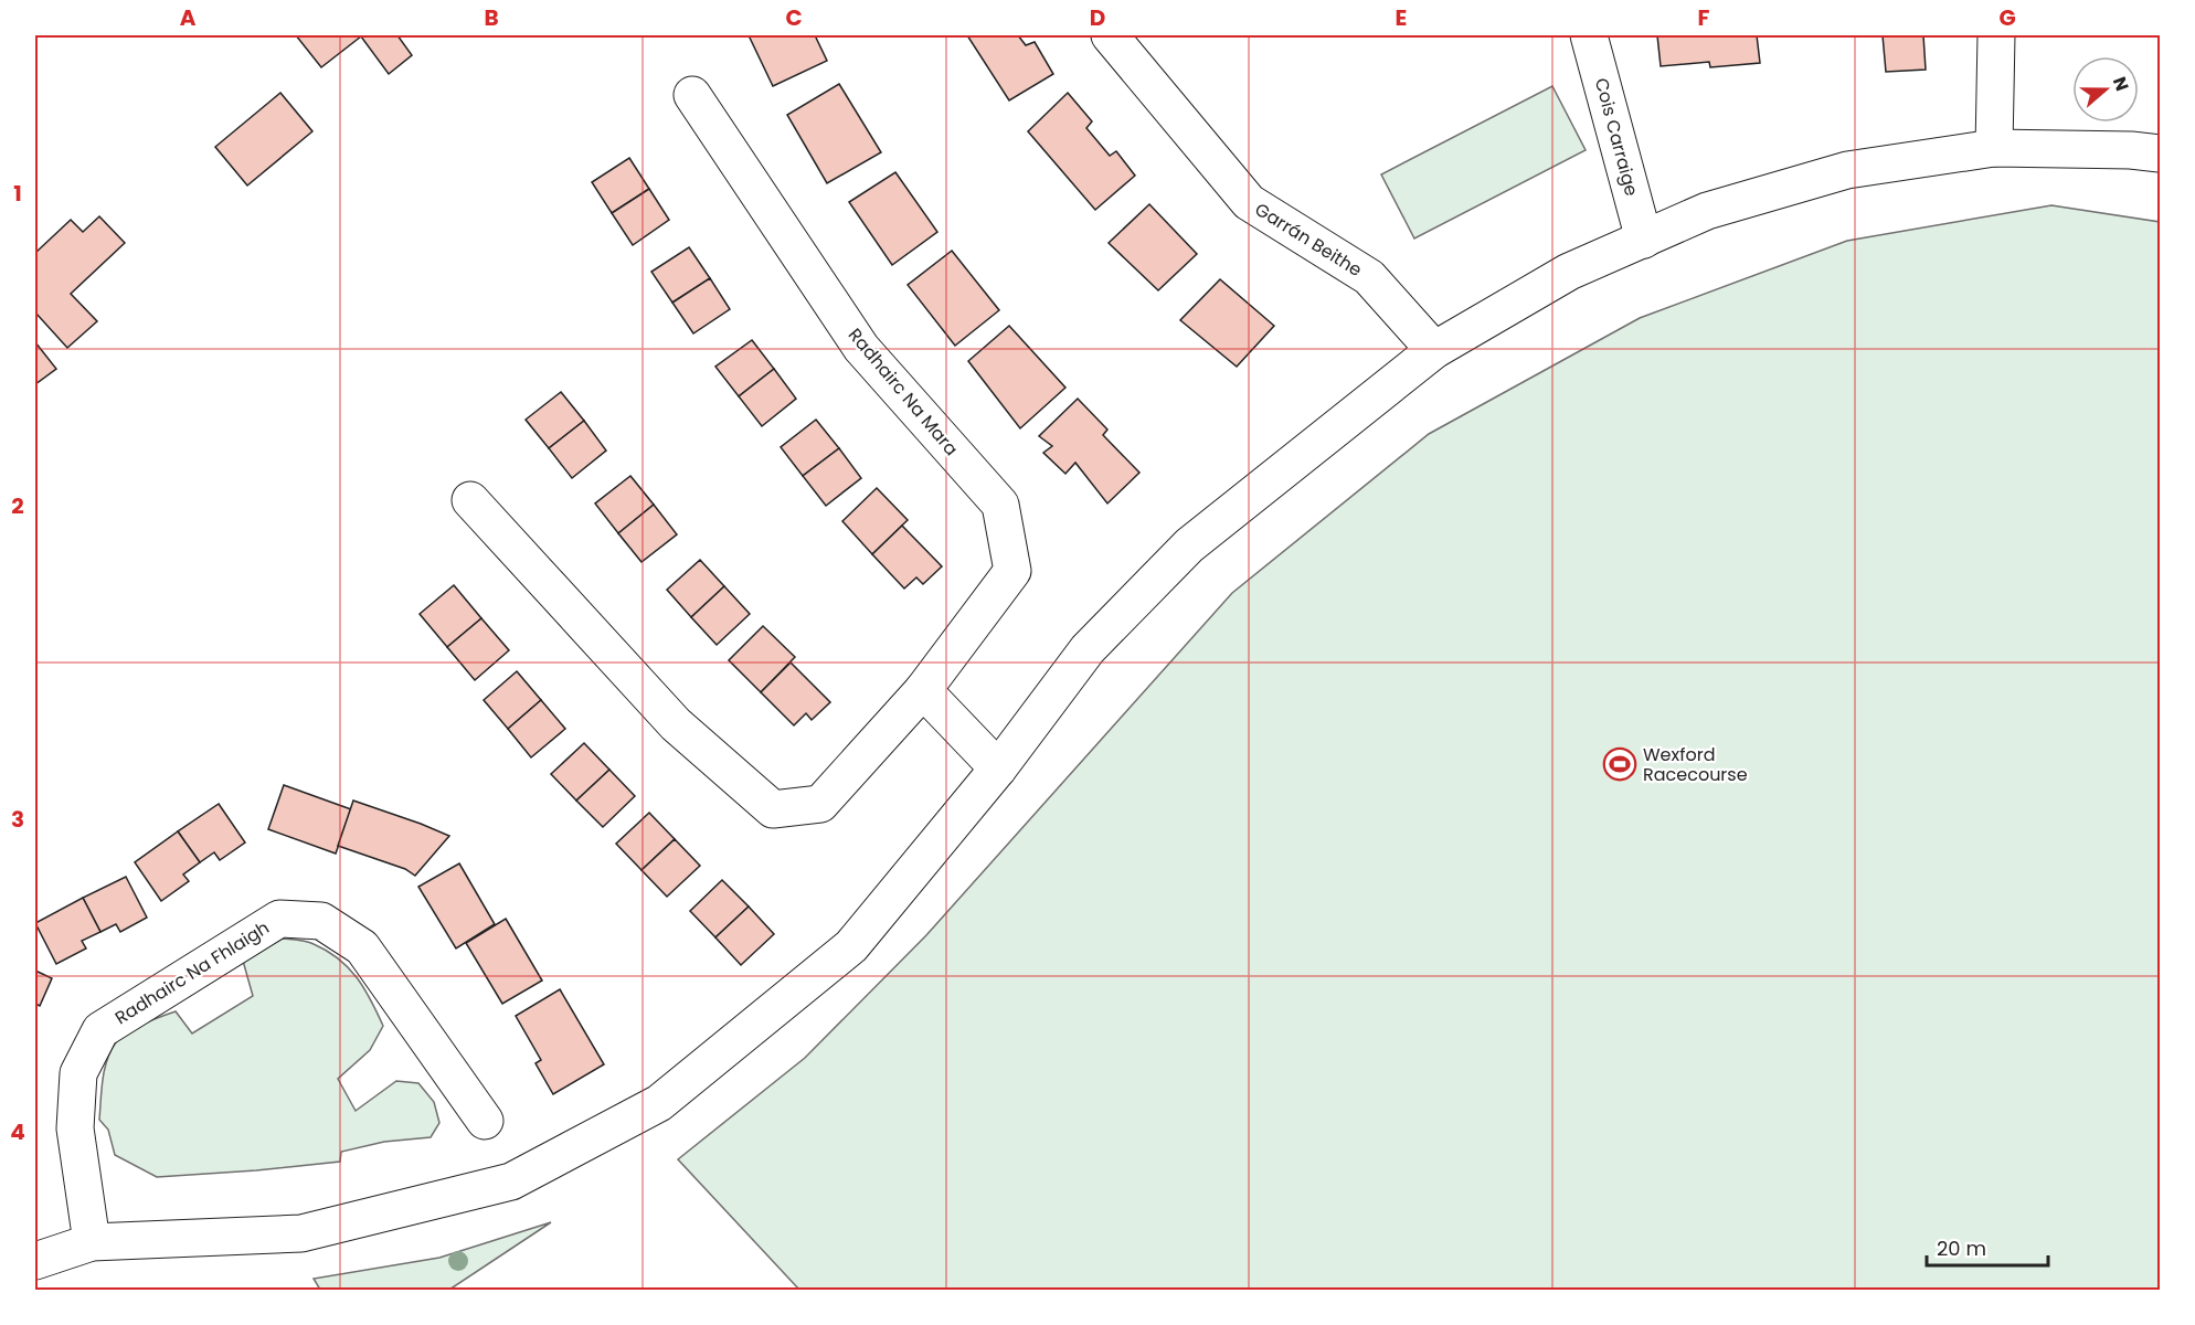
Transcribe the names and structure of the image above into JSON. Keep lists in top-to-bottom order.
{
  "streets": {
    "street": [
      "Cois Carraige",
      "Garrán Beithe",
      "Radhairc Na Mara",
      "Radhairc Na Fhlaigh"
    ]
  },
  "places": {
    "sports": ["Wexford Racecourse"]
  },
  "scale_bar": "20 m",
  "north": "right",
  "grid": {
    "columns": [
      "A",
      "B",
      "C",
      "D",
      "E",
      "F",
      "G"
    ],
    "rows": [
      "1",
      "2",
      "3",
      "4"
    ]
  }
}
